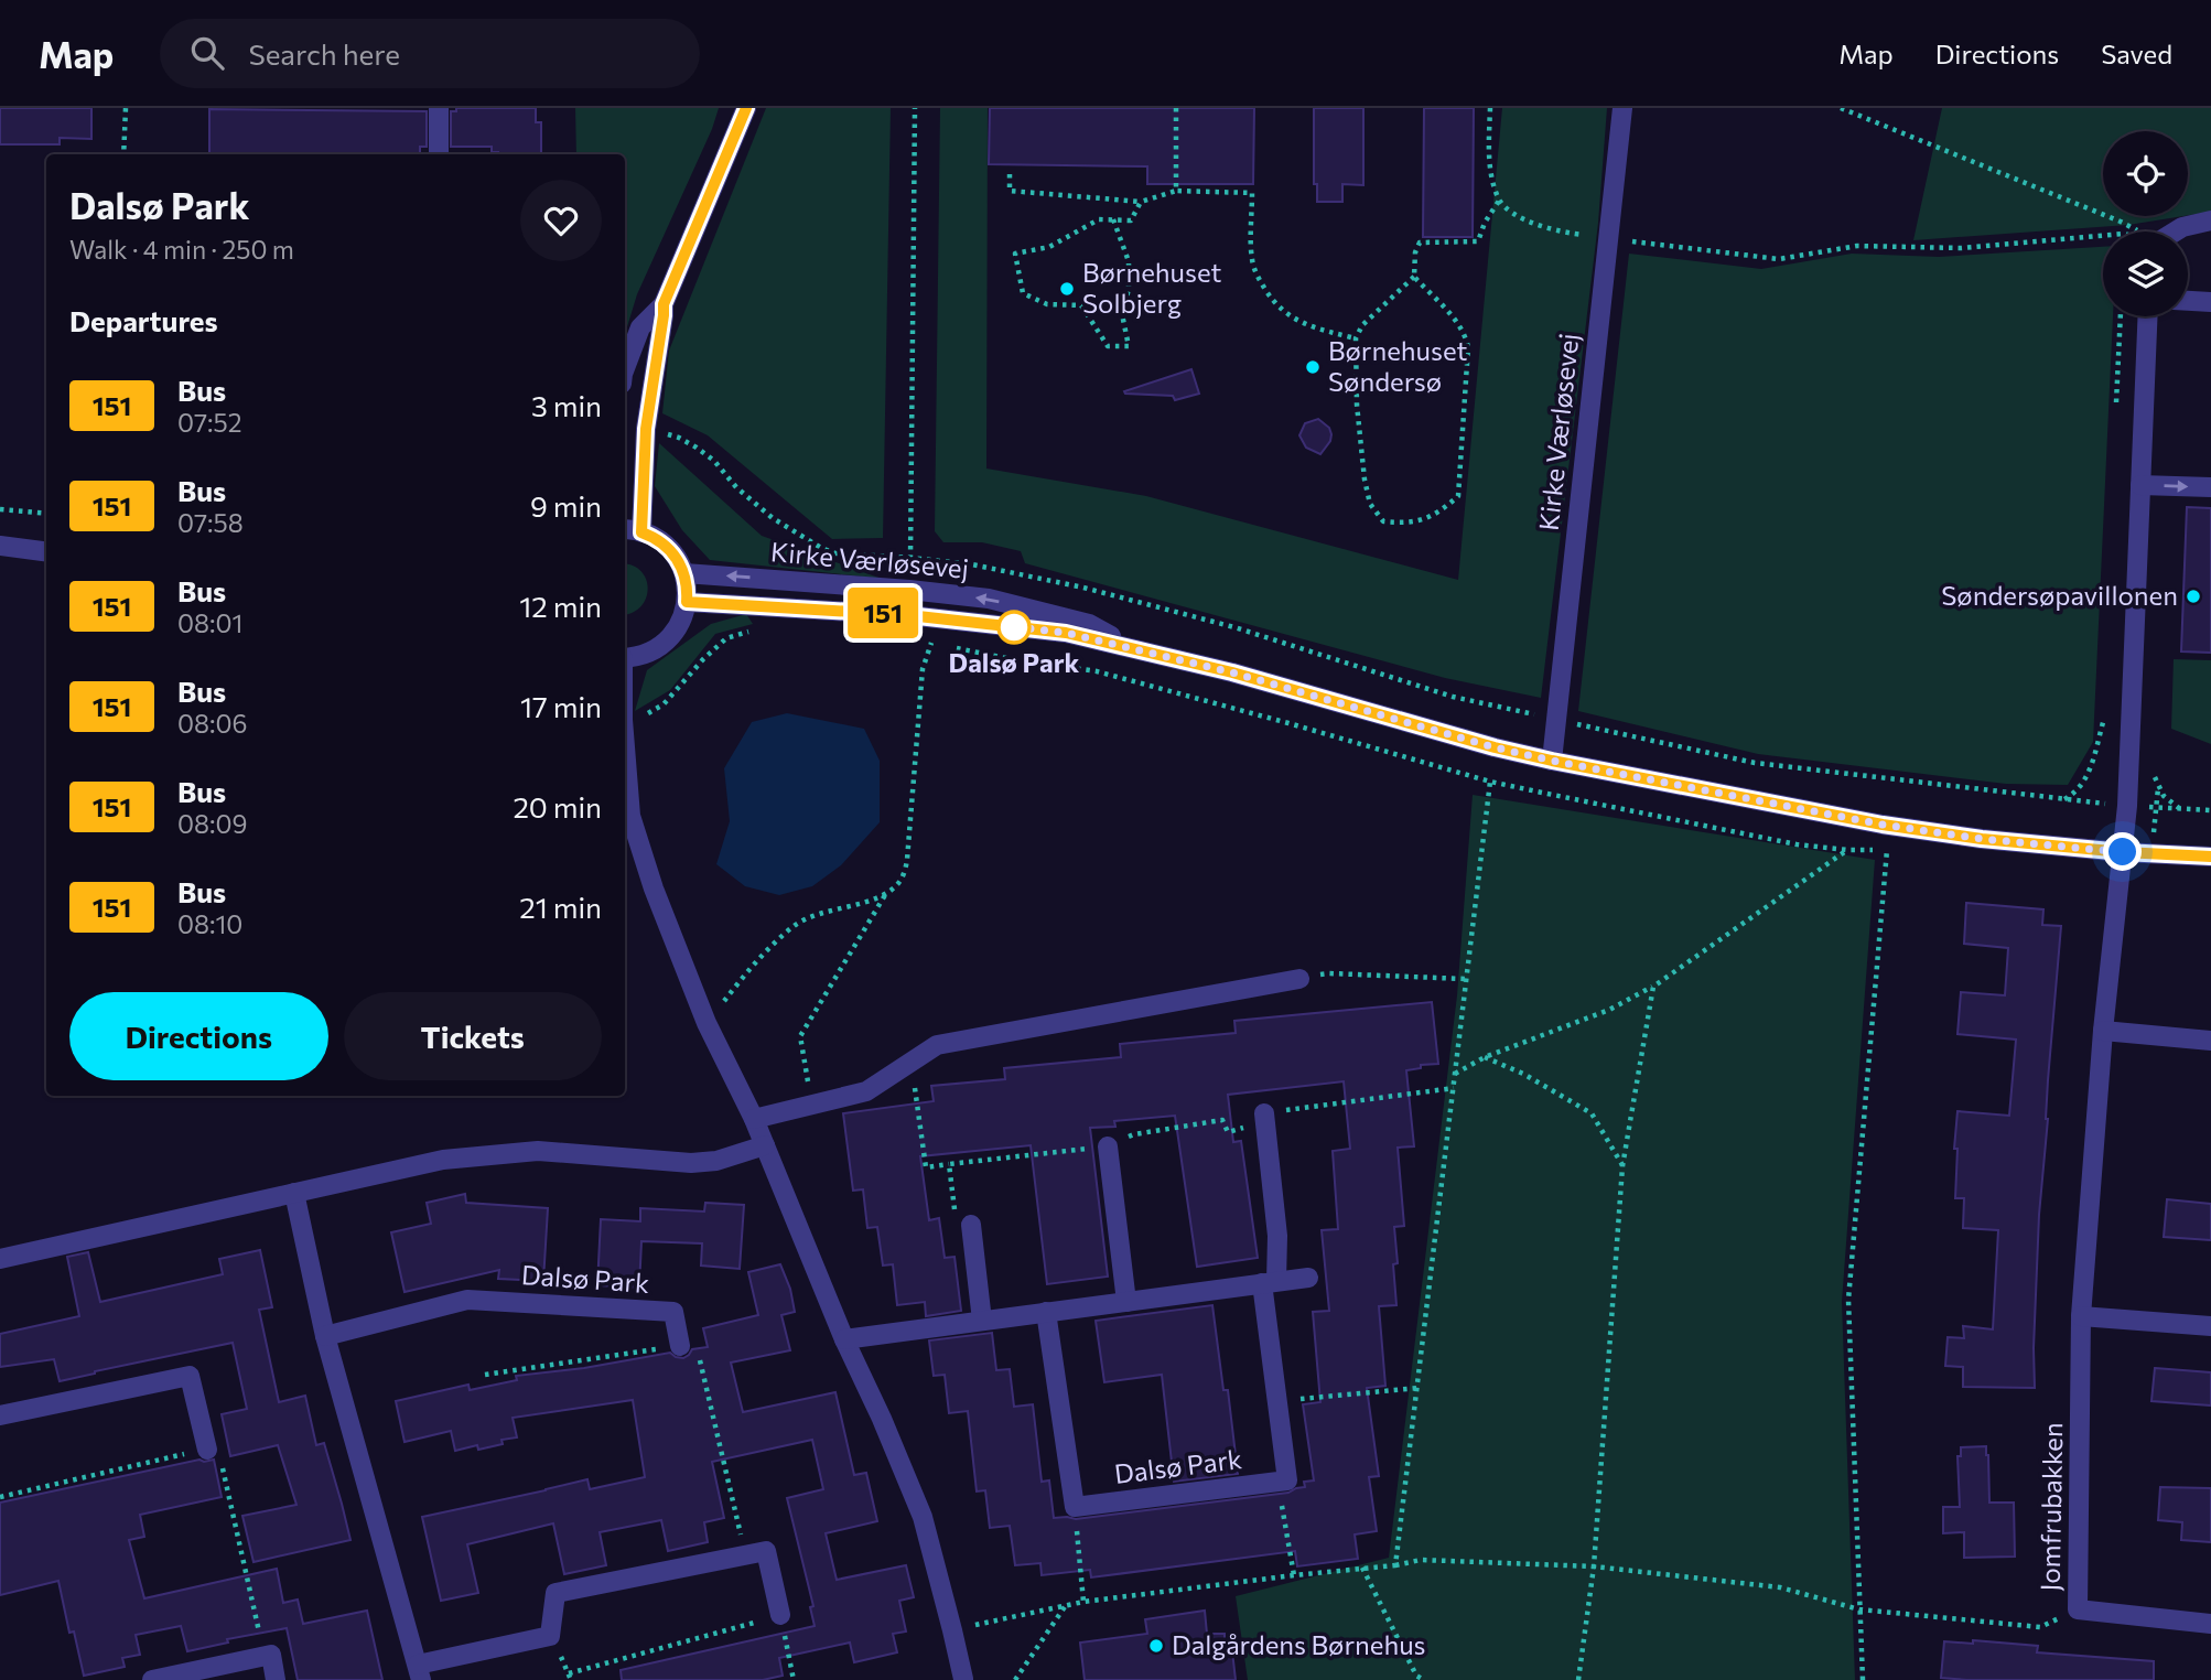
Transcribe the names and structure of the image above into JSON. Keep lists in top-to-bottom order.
{
  "streets": {
    "street": ["Kirke Værløsevej", "Dalsø Park", "Jomfrubakken"]
  },
  "crossings": [
    ["Kirke Værløsevej", "Jomfrubakken"]
  ],
  "places": [
    "Børnehuset Solbjerg",
    "Børnehuset Søndersø",
    "Søndersøpavillonen",
    "Dalsø Park",
    "Dalgårdens Børnehus"
  ],
  "lines": ["bus line 151"],
  "page": {
    "header": "Map",
    "search": "Search here",
    "nav": ["Map", "Directions", "Saved"],
    "on_map": "151",
    "heading": [
      ["Dalsø Park", "Walk · 4 min · 250 m"],
      "Departures"
    ],
    "list": [
      {
        "mark": "151",
        "name": "Bus",
        "note": "07:52",
        "value": "3 min"
      },
      {
        "mark": "151",
        "name": "Bus",
        "note": "07:58",
        "value": "9 min"
      },
      {
        "mark": "151",
        "name": "Bus",
        "note": "08:01",
        "value": "12 min"
      },
      {
        "mark": "151",
        "name": "Bus",
        "note": "08:06",
        "value": "17 min"
      },
      {
        "mark": "151",
        "name": "Bus",
        "note": "08:09",
        "value": "20 min"
      },
      {
        "mark": "151",
        "name": "Bus",
        "note": "08:10",
        "value": "21 min"
      }
    ],
    "buttons": ["Directions", "Tickets"]
  }
}
